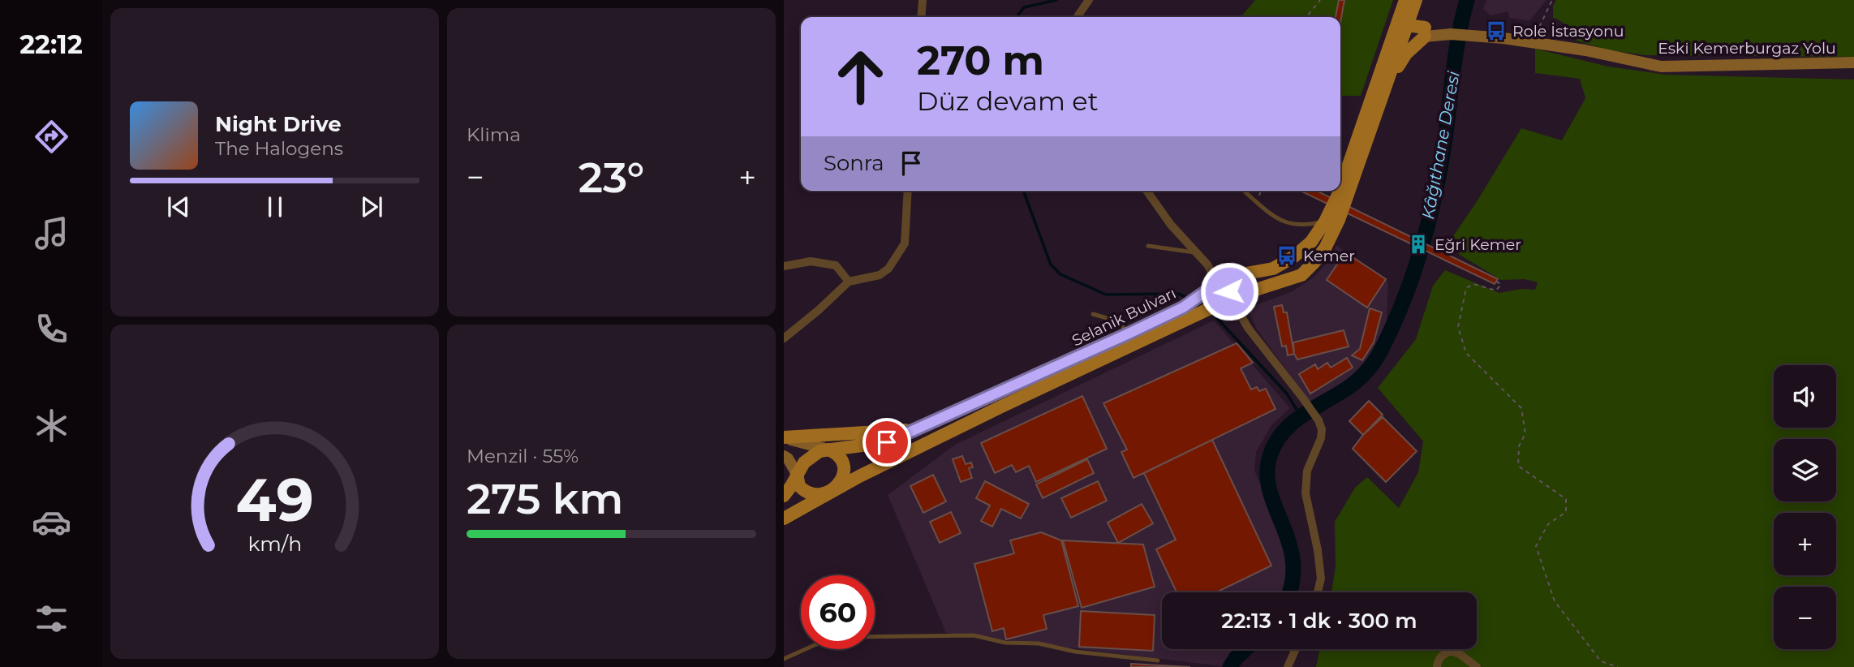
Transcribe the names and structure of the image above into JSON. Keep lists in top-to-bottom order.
{
  "streets": {
    "main road": ["Eski Kemerburgaz Yolu", "Selanik Bulvarı"]
  },
  "water": ["Kâğıthane Deresi"],
  "places": {
    "bus stop": ["Role İstasyonu", "Kemer"],
    "building": ["Eğri Kemer"]
  },
  "page": {
    "tabs": "22:12",
    "tile": [
      "Klima",
      ["Menzil · 55%", "275 km"]
    ],
    "turn": ["270 m", "Düz devam et"],
    "song": ["Night Drive", "The Halogens"],
    "then": "Sonra",
    "heat": ["−", "23°", "+"],
    "map_buttons": ["+", "−"],
    "limit": "60",
    "trip": "22:13 · 1 dk · 300 m",
    "gauge": ["49", "km/h"]
  }
}
